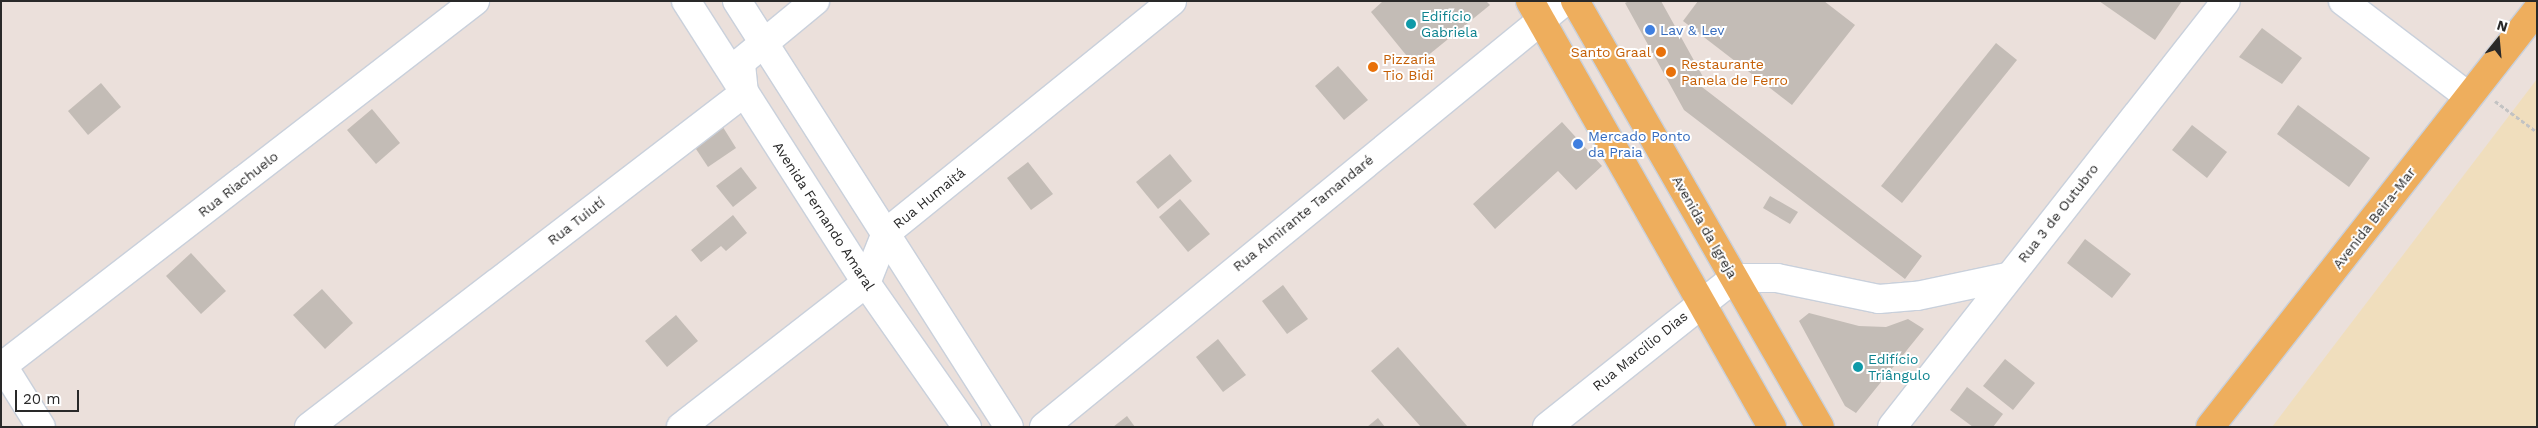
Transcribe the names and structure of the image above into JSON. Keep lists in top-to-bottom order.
{
  "streets": {
    "main road": ["Avenida Beira-Mar", "Avenida da Igreja"],
    "street": [
      "Rua Riachuelo",
      "Rua Humaitá",
      "Rua Almirante Tamandaré",
      "Rua 3 de Outubro",
      "Avenida Fernando Amaral",
      "Rua Tuiutí",
      "Rua Marcílio Dias"
    ]
  },
  "crossings": [
    ["Rua Humaitá", "Avenida Fernando Amaral"],
    ["Avenida Fernando Amaral", "Rua Tuiutí"],
    ["Avenida da Igreja", "Rua Marcílio Dias"]
  ],
  "places": [
    "Edifício Gabriela",
    "Lav & Lev",
    "Santo Graal",
    "Pizzaria Tio Bidi",
    "Restaurante Panela de Ferro",
    "Mercado Ponto da Praia",
    "Edifício Triângulo"
  ],
  "scale_bar": "20 m",
  "north": "top"
}
